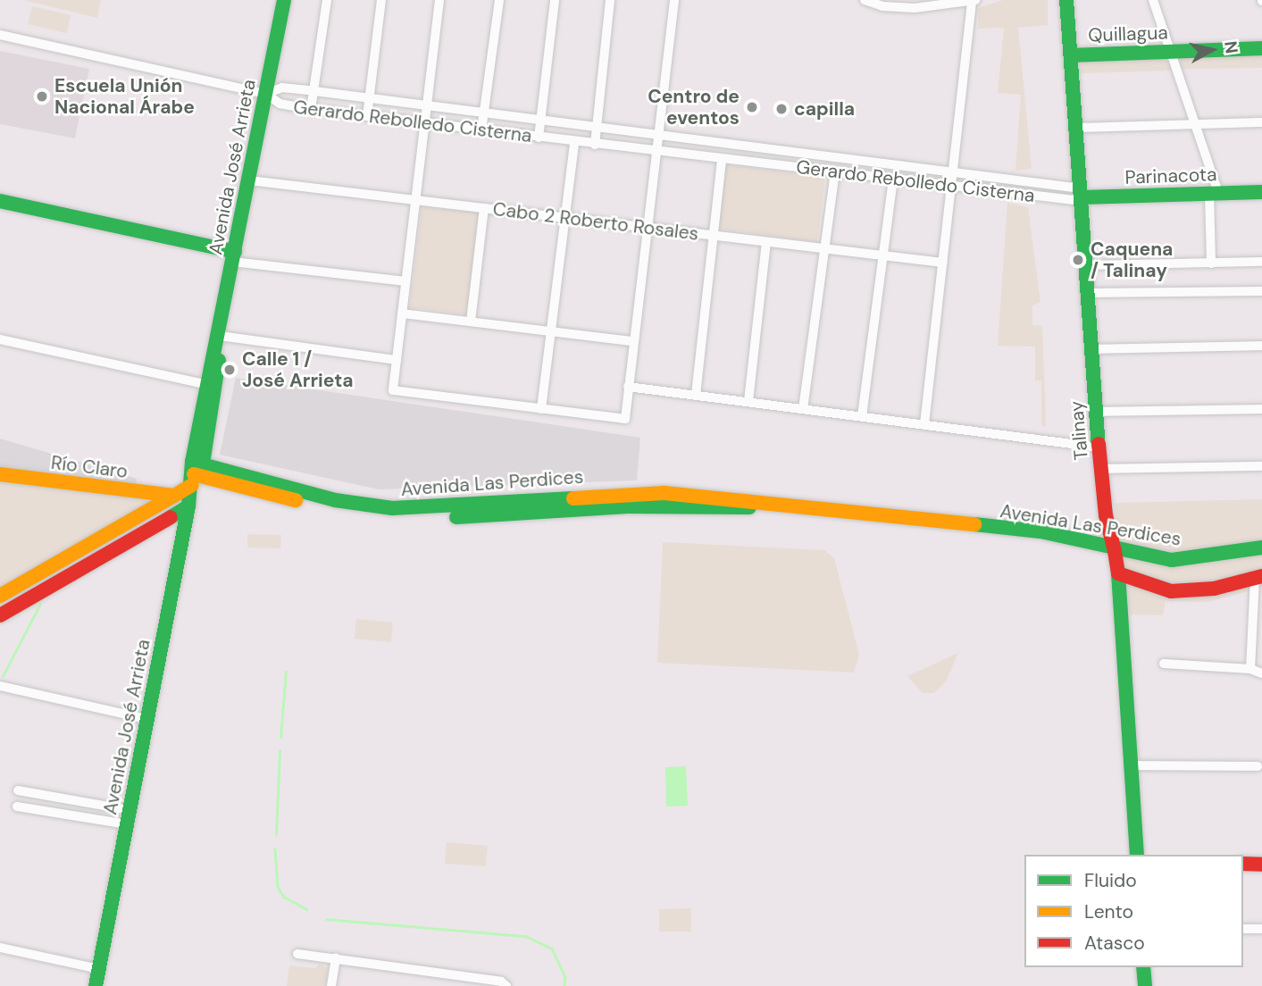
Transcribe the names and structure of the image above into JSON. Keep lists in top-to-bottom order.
{
  "streets": {
    "main road": [
      "Quillagua",
      "Avenida José Arrieta",
      "Parinacota",
      "Talinay",
      "Río Claro",
      "Avenida Las Perdices"
    ],
    "street": ["Gerardo Rebolledo Cisterna", "Cabo 2 Roberto Rosales"]
  },
  "crossings": [
    ["Quillagua", "Talinay"],
    ["Gerardo Rebolledo Cisterna", "Avenida José Arrieta"],
    ["Gerardo Rebolledo Cisterna", "Parinacota"],
    ["Gerardo Rebolledo Cisterna", "Talinay"],
    ["Avenida José Arrieta", "Cabo 2 Roberto Rosales"],
    ["Avenida José Arrieta", "Avenida Las Perdices"],
    ["Parinacota", "Talinay"],
    ["Talinay", "Avenida Las Perdices"]
  ],
  "places": [
    "Escuela Unión Nacional Árabe",
    "Centro de eventos",
    "capilla",
    "Caquena / Talinay",
    "Calle 1 / José Arrieta"
  ],
  "legend": ["Fluido", "Lento", "Atasco"],
  "north": "right"
}
